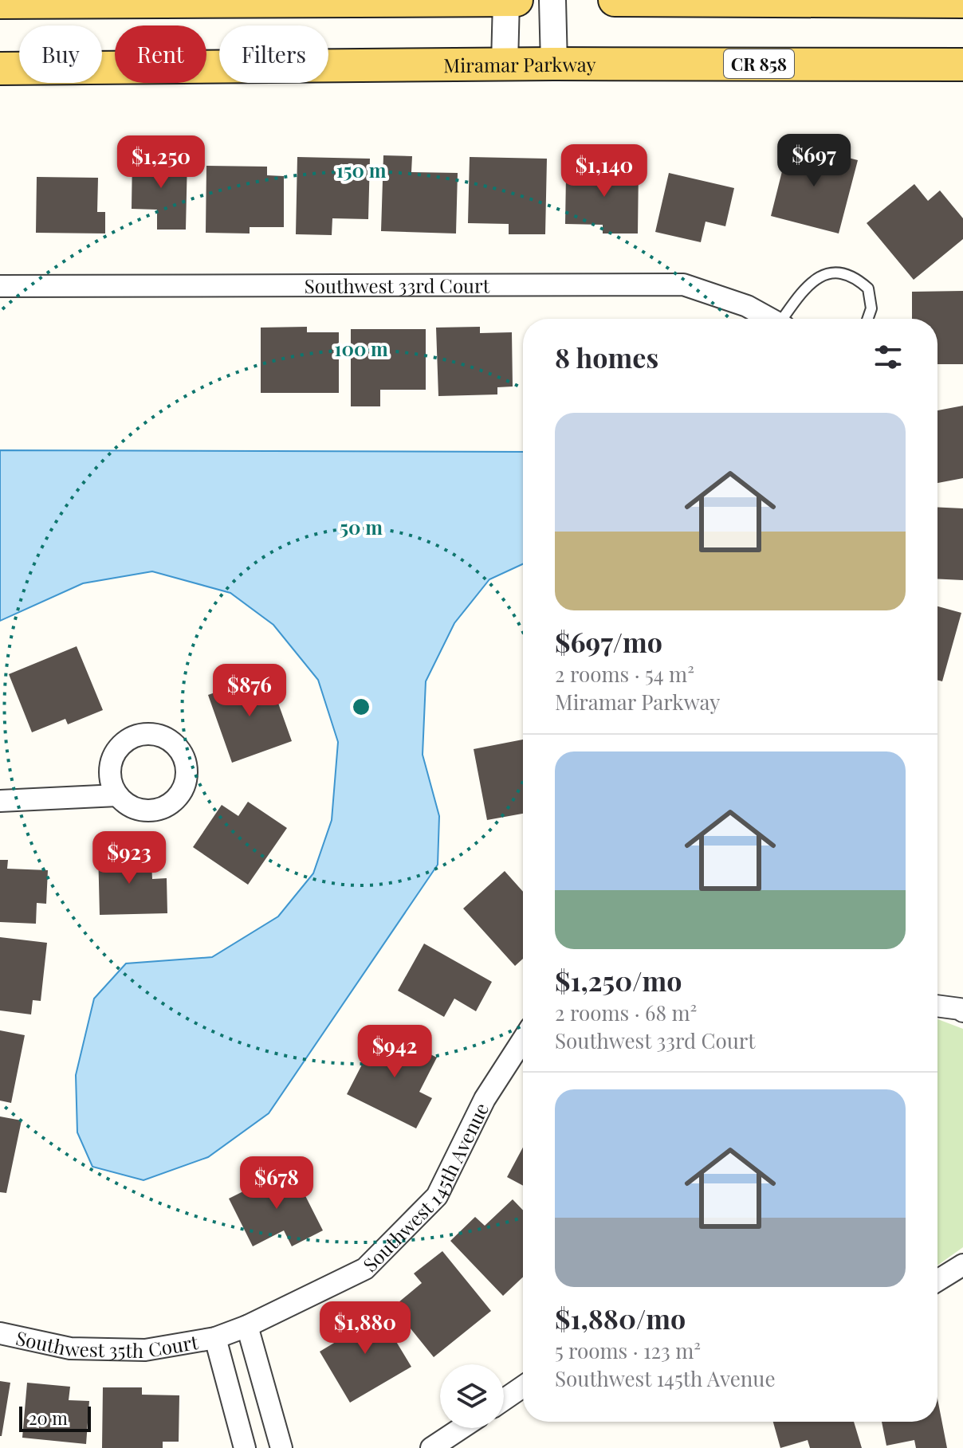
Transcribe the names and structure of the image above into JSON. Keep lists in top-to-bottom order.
{
  "streets": {
    "main road": ["CR 858", "Miramar Parkway"],
    "street": ["Southwest 33rd Court", "Southwest 145th Avenue", "Southwest 35th Court"]
  },
  "crossings": [
    ["Southwest 145th Avenue", "Southwest 35th Court"]
  ],
  "scale_bar": "20 m",
  "page": {
    "chip": ["Buy", "Rent", "Filters"],
    "price": [
      "$697",
      "$1,250",
      "$1,140",
      "$876",
      "$923",
      "$942",
      "$678",
      "$1,880"
    ],
    "heading": "8 homes",
    "list": [
      {
        "name": "$697/mo",
        "note": "2 rooms · 54 m² · Miramar Parkway"
      },
      {
        "name": "$1,250/mo",
        "note": "2 rooms · 68 m² · Southwest 33rd Court"
      },
      {
        "name": "$1,880/mo",
        "note": "5 rooms · 123 m² · Southwest 145th Avenue"
      }
    ],
    "scale": "20 m"
  },
  "rings": ["150 m", "100 m", "50 m"]
}
